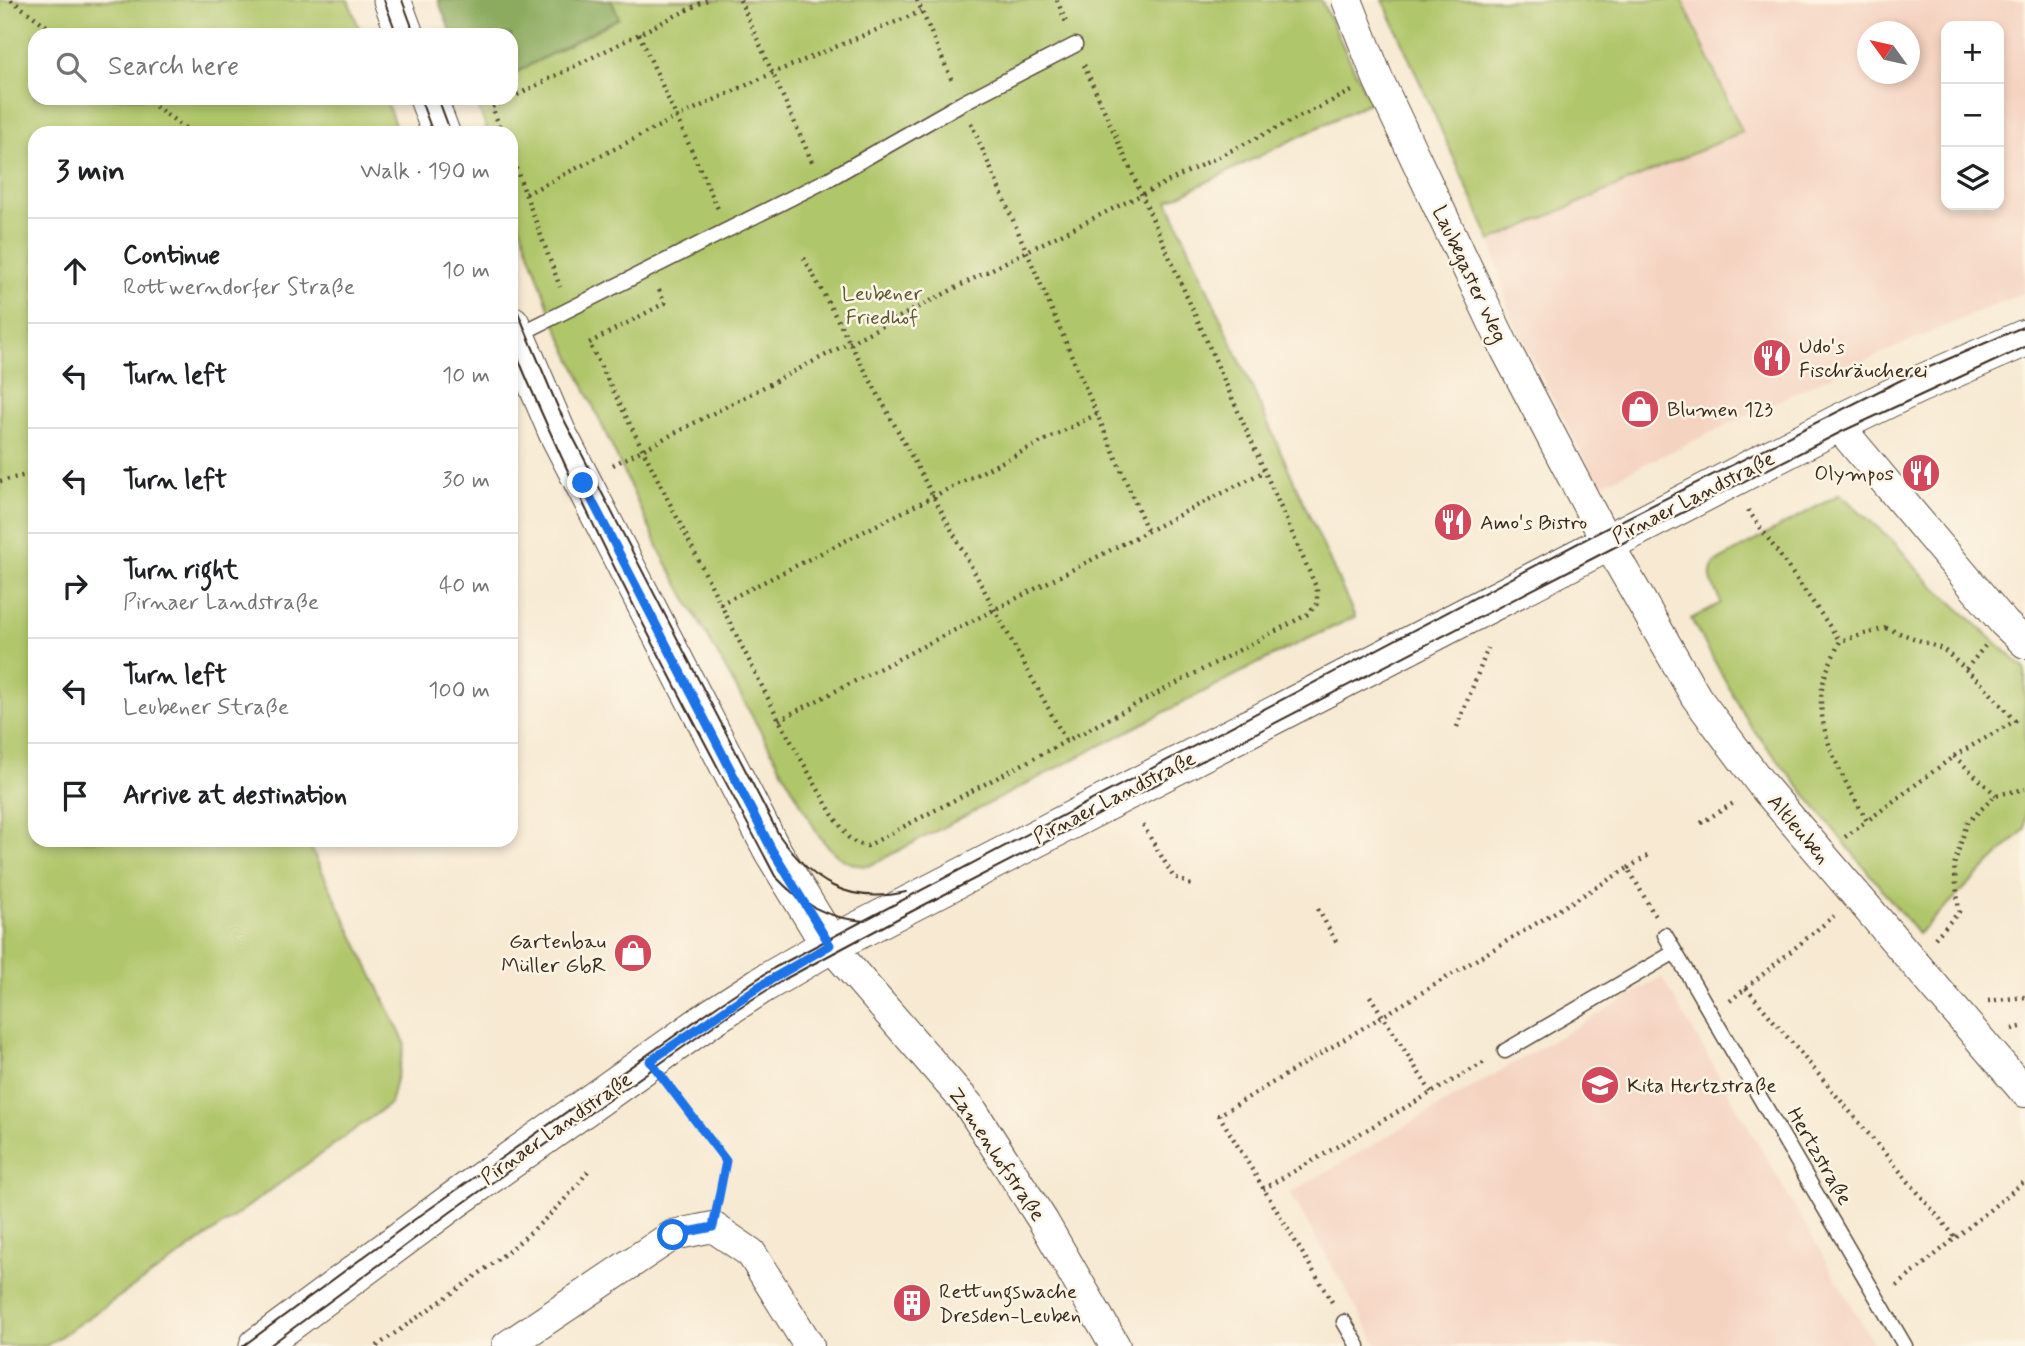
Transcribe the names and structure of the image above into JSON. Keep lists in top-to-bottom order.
{
  "streets": {
    "street": [
      "Laubegaster Weg",
      "Pirnaer Landstraße",
      "Altleuben",
      "Zamenhofstraße"
    ],
    "lane": ["Hertzstraße"]
  },
  "crossings": [
    ["Laubegaster Weg", "Pirnaer Landstraße"],
    ["Laubegaster Weg", "Altleuben"],
    ["Pirnaer Landstraße", "Altleuben"],
    ["Pirnaer Landstraße", "Zamenhofstraße"]
  ],
  "parks": ["Leubener Friedhof"],
  "places": {
    "restaurant": ["Udo's Fischräucherei", "Olympos", "Amo's Bistro"],
    "shop": ["Blumen 123", "Gartenbau Müller GbR"],
    "school or university": ["Kita Hertzstraße"],
    "building": ["Rettungswache Dresden-Leuben"]
  },
  "north": "top left",
  "page": {
    "map_buttons": ["+", "−"],
    "search": "Search here",
    "heading": ["3 min", "Walk · 190 m"],
    "list": [
      ["Continue", "Rottwerndorfer Straße", "10 m"],
      ["Turn left", "10 m"],
      ["Turn left", "30 m"],
      ["Turn right", "Pirnaer Landstraße", "40 m"],
      ["Turn left", "Leubener Straße", "100 m"],
      "Arrive at destination"
    ]
  }
}
